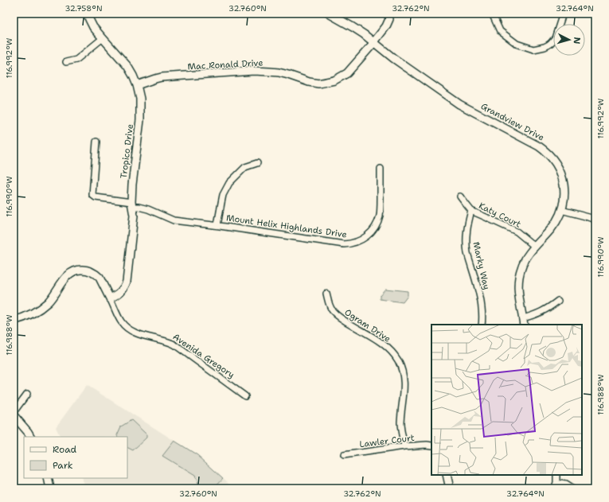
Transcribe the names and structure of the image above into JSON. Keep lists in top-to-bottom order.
{
  "streets": {
    "street": [
      "Mac Ronald Drive",
      "Grandview Drive",
      "Tropico Drive",
      "Katy Court",
      "Mount Helix Highlands Drive",
      "Marky Way",
      "Ogram Drive",
      "Avenida Gregory",
      "Lawler Court"
    ]
  },
  "crossings": [
    ["Mac Ronald Drive", "Grandview Drive"],
    ["Mac Ronald Drive", "Tropico Drive"],
    ["Grandview Drive", "Katy Court"],
    ["Tropico Drive", "Mount Helix Highlands Drive"],
    ["Tropico Drive", "Avenida Gregory"],
    ["Katy Court", "Marky Way"],
    ["Ogram Drive", "Lawler Court"]
  ],
  "legend": ["Road", "Park"],
  "north": "right",
  "coordinates": [
    "32.758°N",
    "32.760°N",
    "32.762°N",
    "32.764°N",
    "116.992°W",
    "116.990°W",
    "116.988°W"
  ]
}
